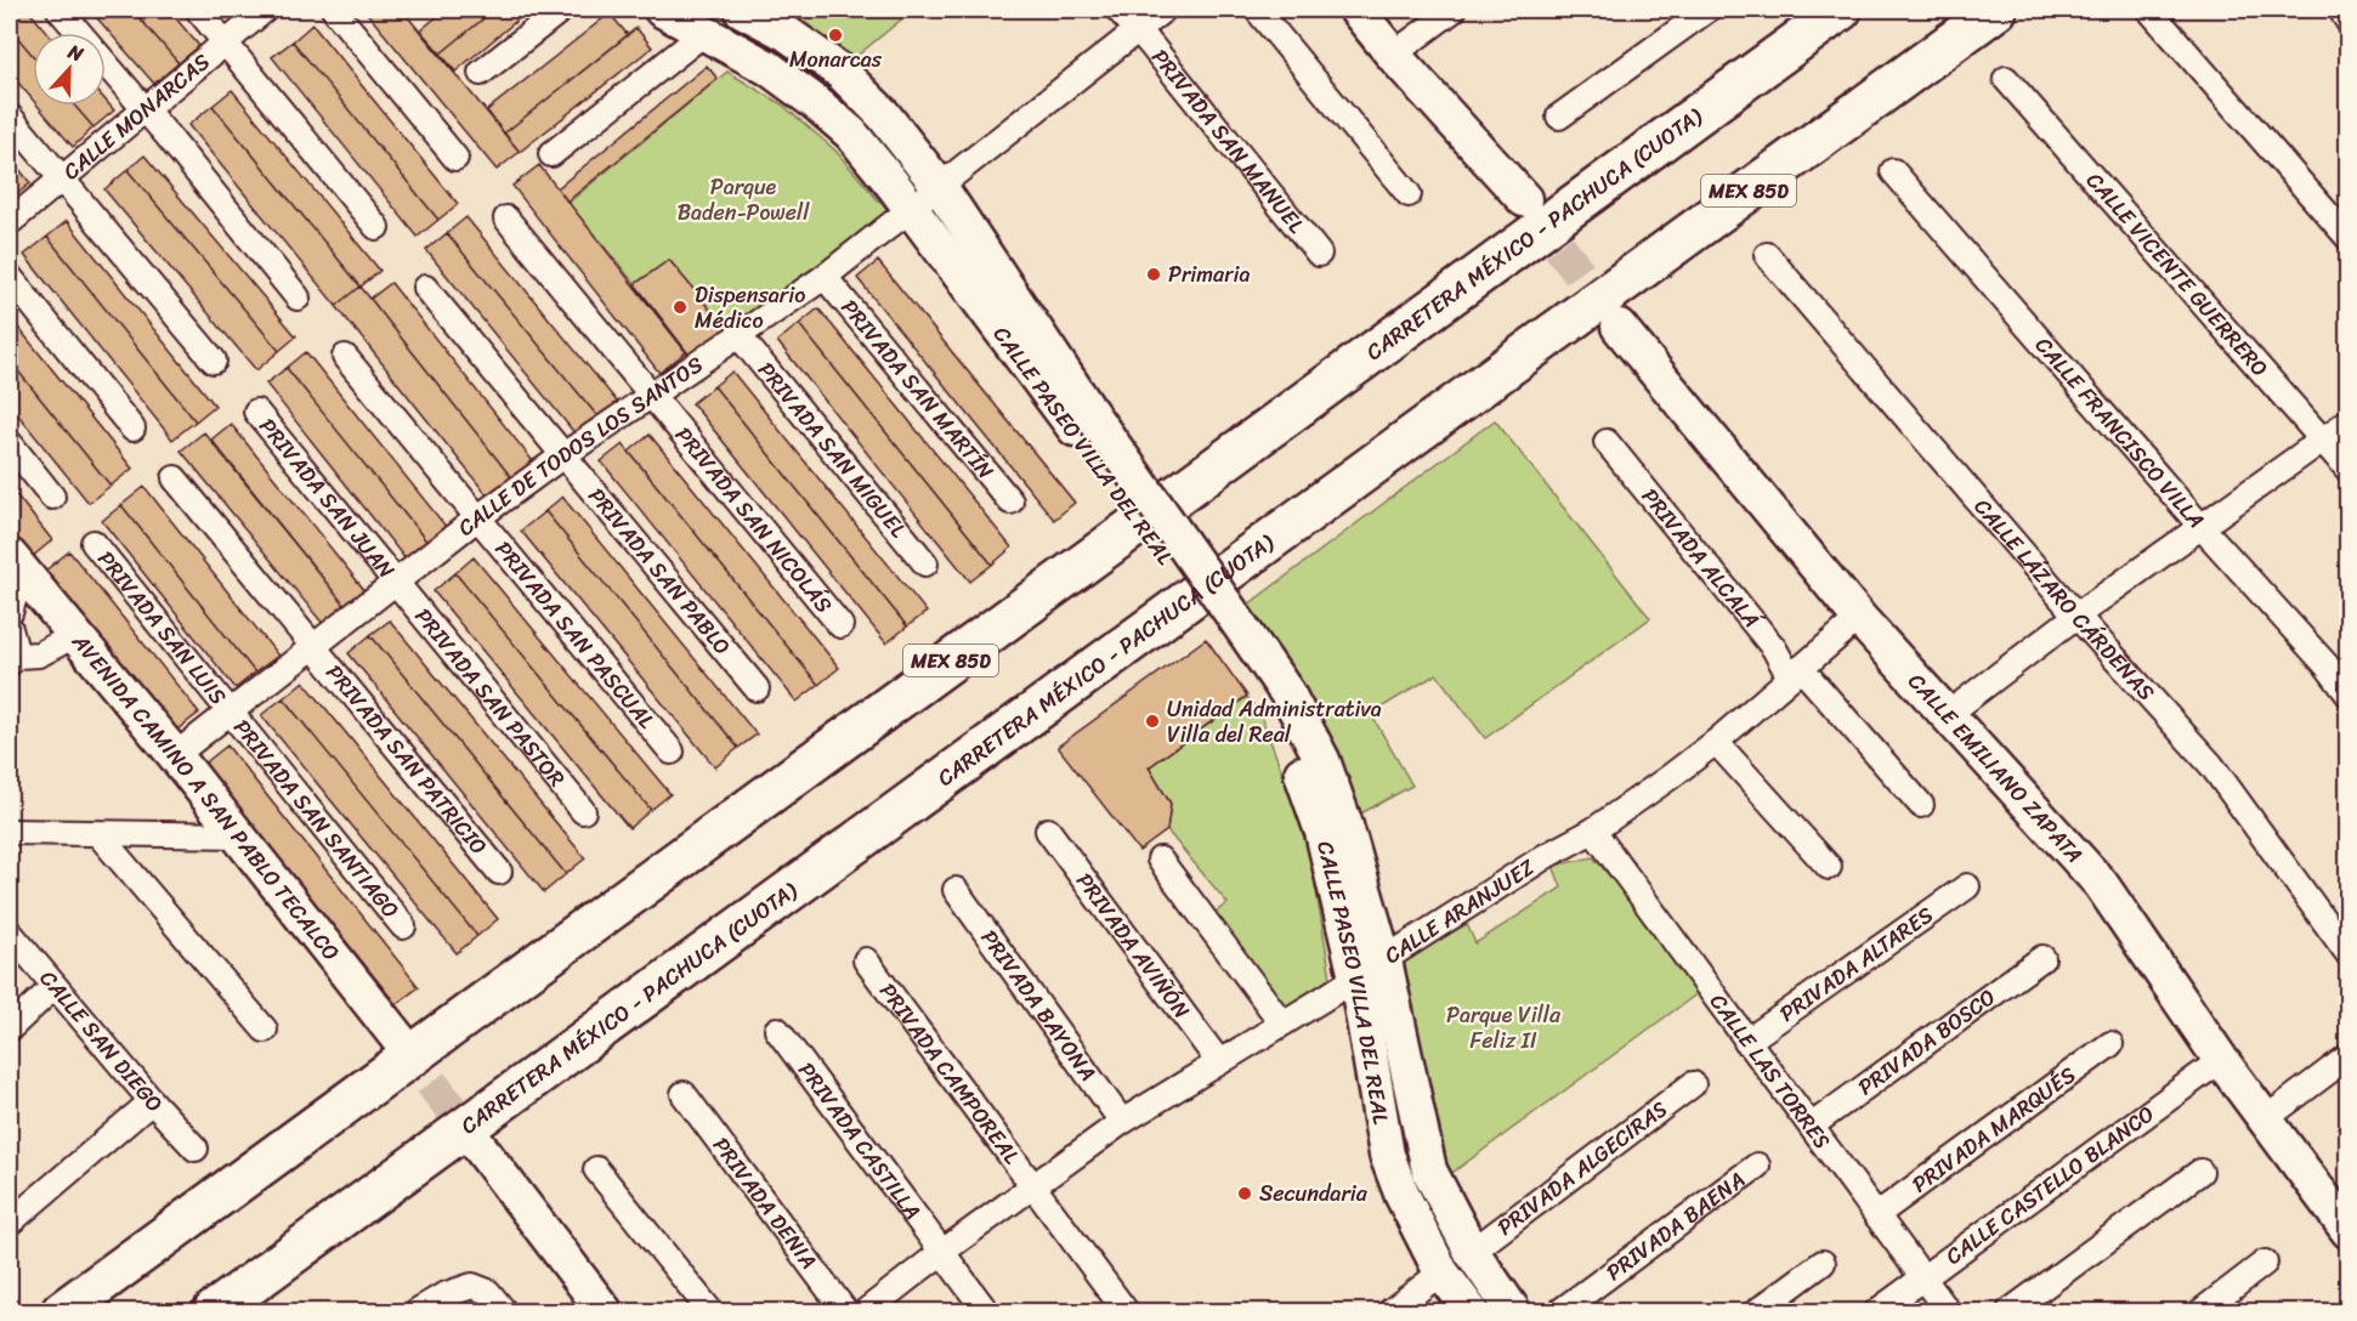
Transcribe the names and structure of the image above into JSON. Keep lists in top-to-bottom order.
{
  "streets": {
    "highway": ["MEX 85D", "CARRETERA MÉXICO - PACHUCA (CUOTA)"],
    "street": [
      "CALLE MONARCAS",
      "PRIVADA SAN MANUEL",
      "CALLE VICENTE GUERRERO",
      "PRIVADA SAN MARTÍN",
      "CALLE FRANCISCO VILLA",
      "CALLE PASEO VILLA DEL REAL",
      "CALLE DE TODOS LOS SANTOS",
      "PRIVADA SAN MIGUEL",
      "PRIVADA SAN JUAN",
      "PRIVADA SAN NICOLÁS",
      "PRIVADA ALCALÁ",
      "PRIVADA SAN PABLO",
      "CALLE LÁZARO CÁRDENAS",
      "PRIVADA SAN LUIS",
      "PRIVADA SAN PASCUAL",
      "PRIVADA SAN PASTOR",
      "PRIVADA SAN PATRICIO",
      "CALLE EMILIANO ZAPATA",
      "AVENIDA CAMINO A SAN PABLO TECALCO",
      "PRIVADA SAN SANTIAGO",
      "CALLE ARANJUEZ",
      "PRIVADA AVIÑÓN",
      "PRIVADA ALTARES",
      "PRIVADA BAYONA",
      "CALLE SAN DIEGO",
      "PRIVADA BOSCO",
      "CALLE LAS TORRES",
      "PRIVADA CAMPOREAL",
      "PRIVADA MARQUÉS",
      "PRIVADA CASTILLA",
      "PRIVADA ALGECIRAS",
      "CALLE CASTELLO BLANCO",
      "PRIVADA DENIA",
      "PRIVADA BAENA"
    ]
  },
  "crossings": [
    ["PRIVADA SAN MANUEL", "CALLE DE TODOS LOS SANTOS"],
    ["PRIVADA SAN MARTÍN", "CALLE DE TODOS LOS SANTOS"],
    ["CALLE PASEO VILLA DEL REAL", "CALLE DE TODOS LOS SANTOS"],
    ["CALLE PASEO VILLA DEL REAL", "CALLE ARANJUEZ"],
    ["CALLE PASEO VILLA DEL REAL", "PRIVADA ALGECIRAS"],
    ["CALLE DE TODOS LOS SANTOS", "PRIVADA SAN MIGUEL"],
    ["CALLE DE TODOS LOS SANTOS", "PRIVADA SAN JUAN"],
    ["CALLE DE TODOS LOS SANTOS", "PRIVADA SAN NICOLÁS"],
    ["CALLE DE TODOS LOS SANTOS", "PRIVADA SAN PABLO"],
    ["CALLE DE TODOS LOS SANTOS", "PRIVADA SAN LUIS"],
    ["CALLE DE TODOS LOS SANTOS", "PRIVADA SAN PASCUAL"],
    ["CALLE DE TODOS LOS SANTOS", "PRIVADA SAN PASTOR"],
    ["CALLE DE TODOS LOS SANTOS", "PRIVADA SAN PATRICIO"],
    ["CALLE DE TODOS LOS SANTOS", "AVENIDA CAMINO A SAN PABLO TECALCO"],
    ["CALLE DE TODOS LOS SANTOS", "PRIVADA SAN SANTIAGO"],
    ["PRIVADA SAN JUAN", "PRIVADA SAN PASTOR"],
    ["PRIVADA ALCALÁ", "CALLE ARANJUEZ"],
    ["PRIVADA SAN LUIS", "PRIVADA SAN SANTIAGO"],
    ["CALLE EMILIANO ZAPATA", "CALLE ARANJUEZ"],
    ["CALLE EMILIANO ZAPATA", "CALLE CASTELLO BLANCO"],
    ["CALLE ARANJUEZ", "PRIVADA AVIÑÓN"],
    ["CALLE ARANJUEZ", "PRIVADA BAYONA"],
    ["CALLE ARANJUEZ", "CALLE LAS TORRES"],
    ["CALLE ARANJUEZ", "PRIVADA CAMPOREAL"],
    ["CALLE ARANJUEZ", "PRIVADA CASTILLA"],
    ["PRIVADA ALTARES", "CALLE LAS TORRES"],
    ["PRIVADA BOSCO", "CALLE LAS TORRES"],
    ["CALLE LAS TORRES", "PRIVADA MARQUÉS"],
    ["CALLE LAS TORRES", "CALLE CASTELLO BLANCO"]
  ],
  "parks": ["Parque Baden-Powell", "Parque Villa Feliz II"],
  "places": [
    "Monarcas",
    "Primaria",
    "Dispensario Médico",
    "Unidad Administrativa Villa del Real",
    "Secundaria"
  ],
  "north": "top"
}
